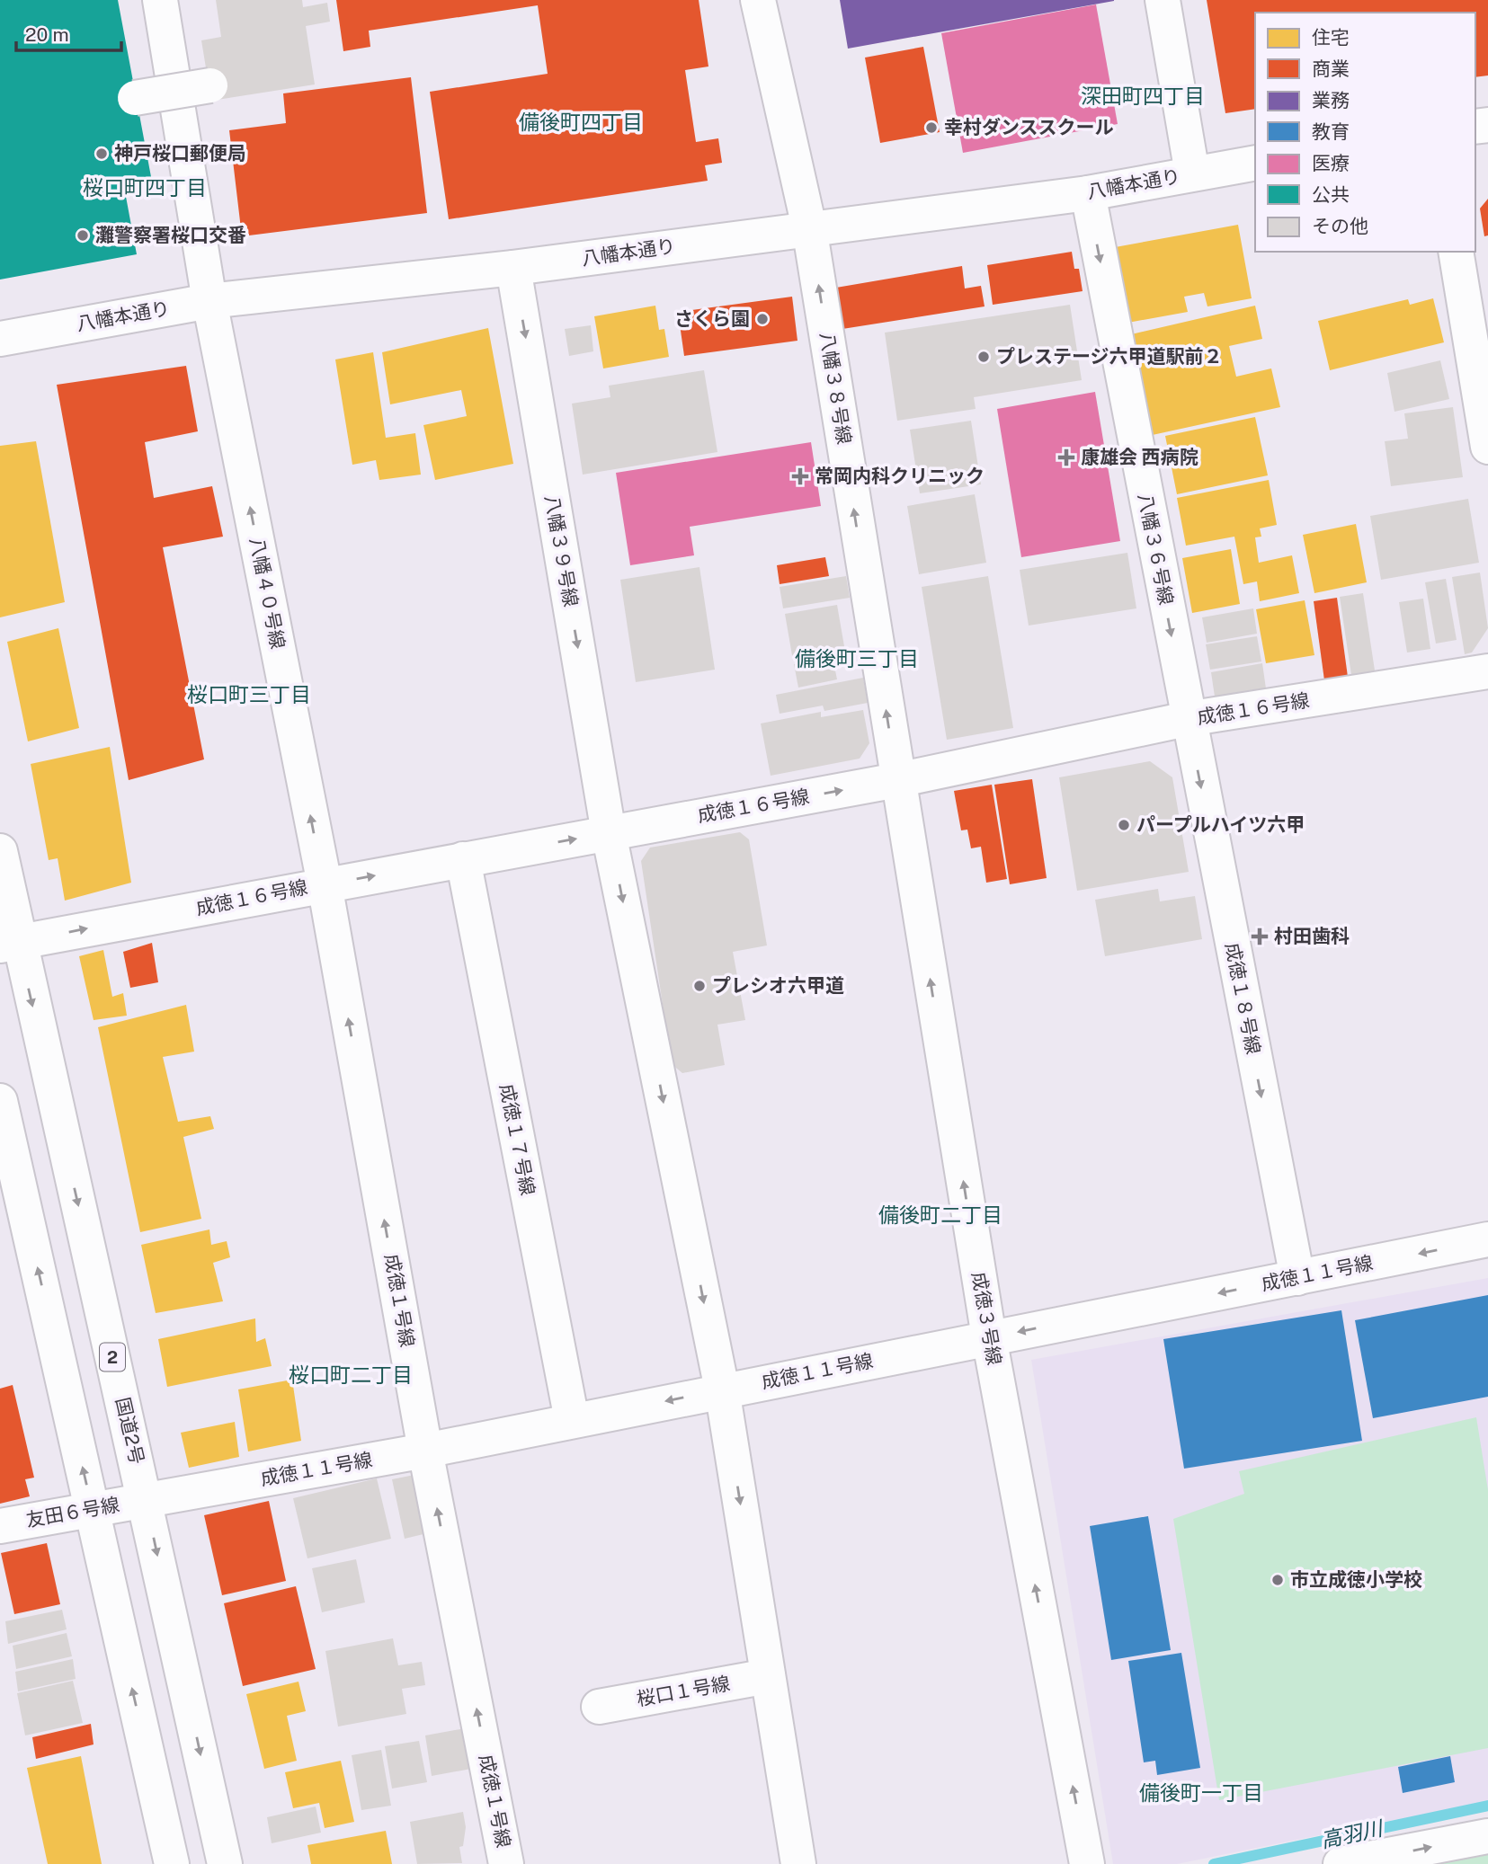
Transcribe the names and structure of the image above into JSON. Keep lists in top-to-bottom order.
{
  "streets": {
    "main road": [
      "八幡本通り",
      "八幡３８号線",
      "八幡３６号線",
      "八幡３９号線",
      "八幡４０号線",
      "成徳１６号線",
      "成徳１８号線",
      "成徳１７号線",
      "成徳１１号線",
      "成徳１号線",
      "成徳３号線",
      "2",
      "国道2号",
      "友田６号線",
      "桜口１号線"
    ]
  },
  "crossings": [
    ["八幡本通り", "八幡３８号線"],
    ["八幡本通り", "八幡３６号線"],
    ["八幡本通り", "八幡３９号線"],
    ["八幡本通り", "八幡４０号線"],
    ["八幡３８号線", "成徳１６号線"],
    ["八幡３８号線", "成徳３号線"],
    ["八幡３６号線", "成徳１６号線"],
    ["八幡３６号線", "成徳１８号線"],
    ["八幡３９号線", "成徳１６号線"],
    ["八幡３９号線", "成徳１１号線"],
    ["八幡３９号線", "桜口１号線"],
    ["八幡４０号線", "成徳１６号線"],
    ["八幡４０号線", "成徳１号線"],
    ["成徳１６号線", "成徳１８号線"],
    ["成徳１６号線", "成徳１７号線"],
    ["成徳１６号線", "成徳１号線"],
    ["成徳１６号線", "成徳３号線"],
    ["成徳１６号線", "国道2号"],
    ["成徳１８号線", "成徳１１号線"],
    ["成徳１７号線", "成徳１１号線"],
    ["成徳１１号線", "成徳１号線"],
    ["成徳１１号線", "成徳３号線"],
    ["成徳１１号線", "国道2号"],
    ["成徳１１号線", "友田６号線"],
    ["国道2号", "友田６号線"]
  ],
  "one_way": [
    "八幡３８号線",
    "八幡３６号線",
    "八幡３９号線",
    "八幡４０号線",
    "成徳１６号線",
    "成徳１８号線",
    "成徳１１号線",
    "成徳１号線",
    "成徳３号線"
  ],
  "districts": [
    "深田町四丁目",
    "備後町四丁目",
    "桜口町四丁目",
    "備後町三丁目",
    "桜口町三丁目",
    "備後町二丁目",
    "桜口町二丁目",
    "備後町一丁目"
  ],
  "water": ["高羽川"],
  "places": {
    "other": [
      "幸村ダンススクール",
      "神戸桜口郵便局",
      "灘警察署桜口交番",
      "さくら園",
      "プレステージ六甲道駅前２",
      "パープルハイツ六甲",
      "プレシオ六甲道",
      "市立成徳小学校"
    ],
    "health": ["康雄会 西病院", "常岡内科クリニック", "村田歯科"]
  },
  "legend": [
    "住宅",
    "商業",
    "業務",
    "教育",
    "医療",
    "公共",
    "その他"
  ],
  "scale_bar": "20 m"
}
